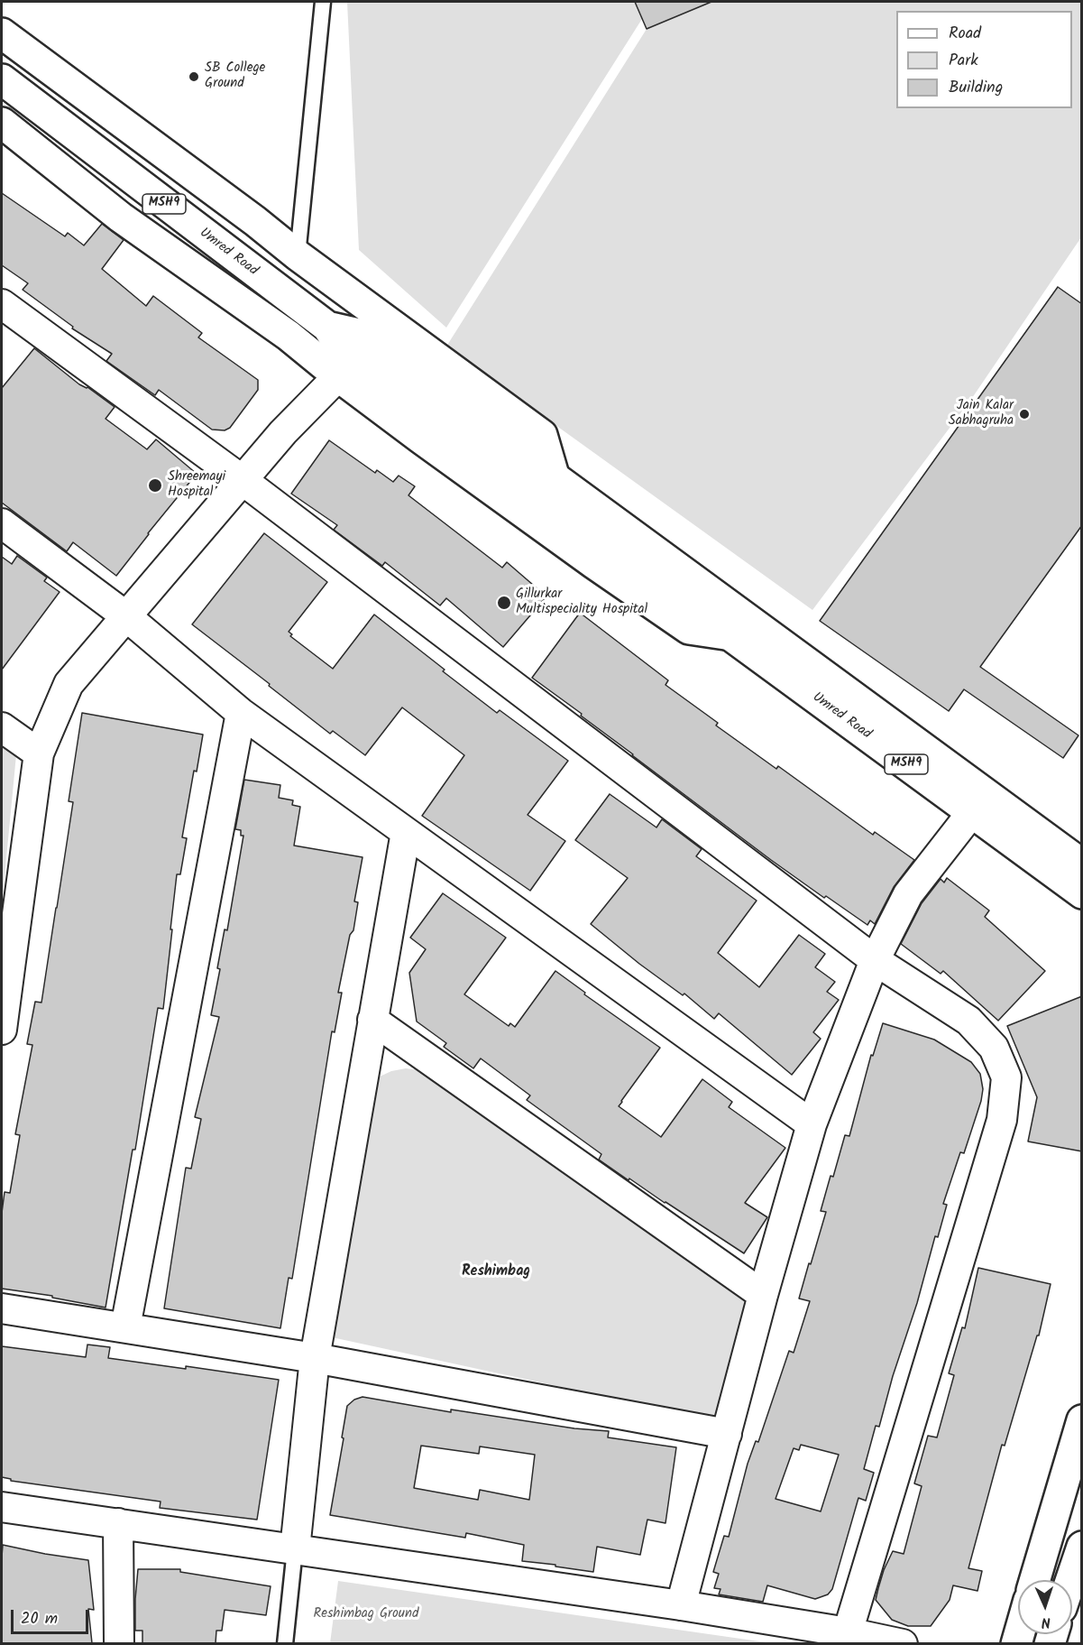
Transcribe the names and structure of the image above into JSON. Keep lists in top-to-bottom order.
{
  "streets": {
    "main road": ["MSH9", "Umred Road"]
  },
  "districts": ["Reshimbag"],
  "parks": ["Reshimbag Ground"],
  "places": [
    "SB College Ground",
    "Jain Kalar Sabhagruha",
    "Shreemayi Hospital",
    "Gillurkar Multispeciality Hospital"
  ],
  "legend": ["Road", "Park", "Building"],
  "scale_bar": "20 m",
  "north": "bottom"
}
